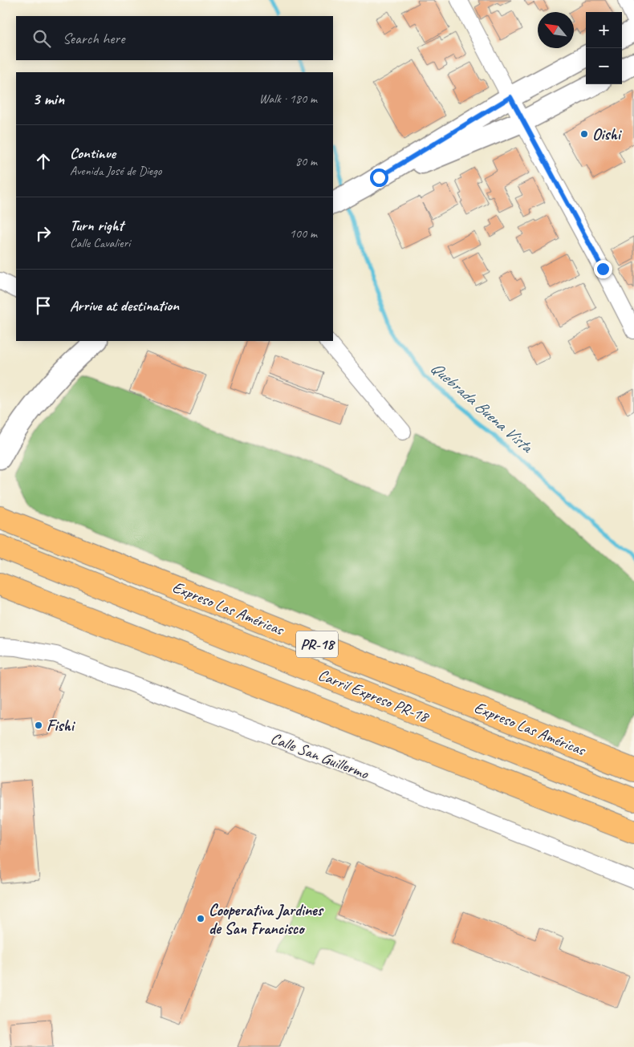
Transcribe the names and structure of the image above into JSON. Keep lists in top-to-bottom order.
{
  "streets": {
    "highway": ["Expreso Las Américas", "PR-18", "Carril Expreso PR-18"],
    "street": ["Calle San Guillermo"]
  },
  "water": ["Quebrada Buena Vista"],
  "places": ["Oishi", "Fishi", "Cooperativa Jardines de San Francisco"],
  "north": "top left",
  "page": {
    "map_buttons": ["+", "−"],
    "search": "Search here",
    "heading": ["3 min", "Walk · 180 m"],
    "list": [
      ["Continue", "Avenida José de Diego", "80 m"],
      ["Turn right", "Calle Cavalieri", "100 m"],
      "Arrive at destination"
    ]
  }
}
